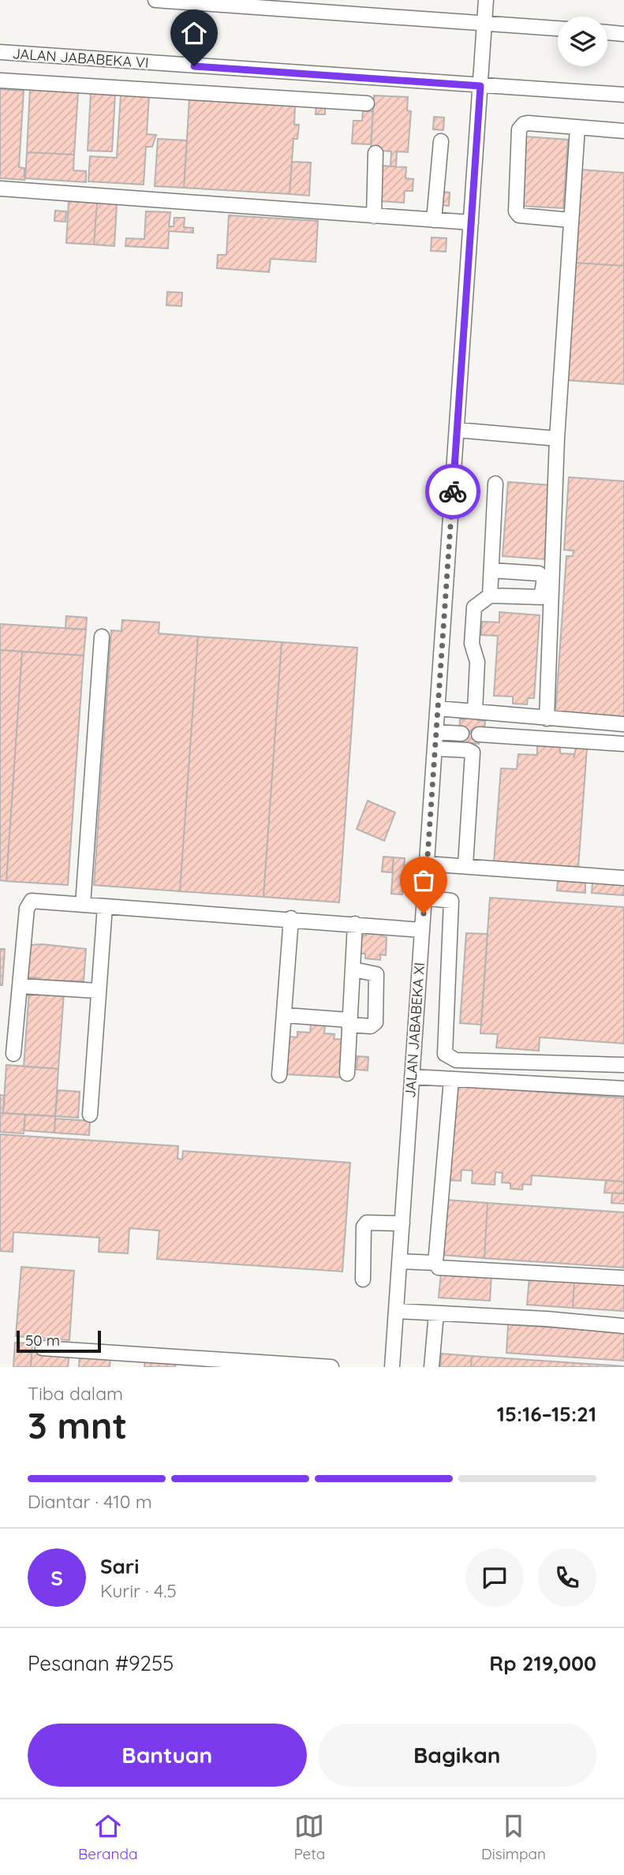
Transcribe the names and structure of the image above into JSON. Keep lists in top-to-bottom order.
{
  "streets": {
    "street": ["JALAN JABABEKA VI", "JALAN JABABEKA XI"]
  },
  "crossings": [
    ["JALAN JABABEKA VI", "JALAN JABABEKA XI"]
  ],
  "scale_bar": "50 m",
  "page": {
    "scale": "50 m",
    "heading": ["3 mnt", "Tiba dalam", "15:16–15:21"],
    "panel": [
      "Sari",
      "Kurir · 4.5",
      "Pesanan #9255",
      "Rp 219,000"
    ],
    "bar": "Diantar · 410 m",
    "round": "S",
    "buttons": ["Bantuan", "Bagikan"],
    "tabs": ["Beranda", "Peta", "Disimpan"]
  }
}
